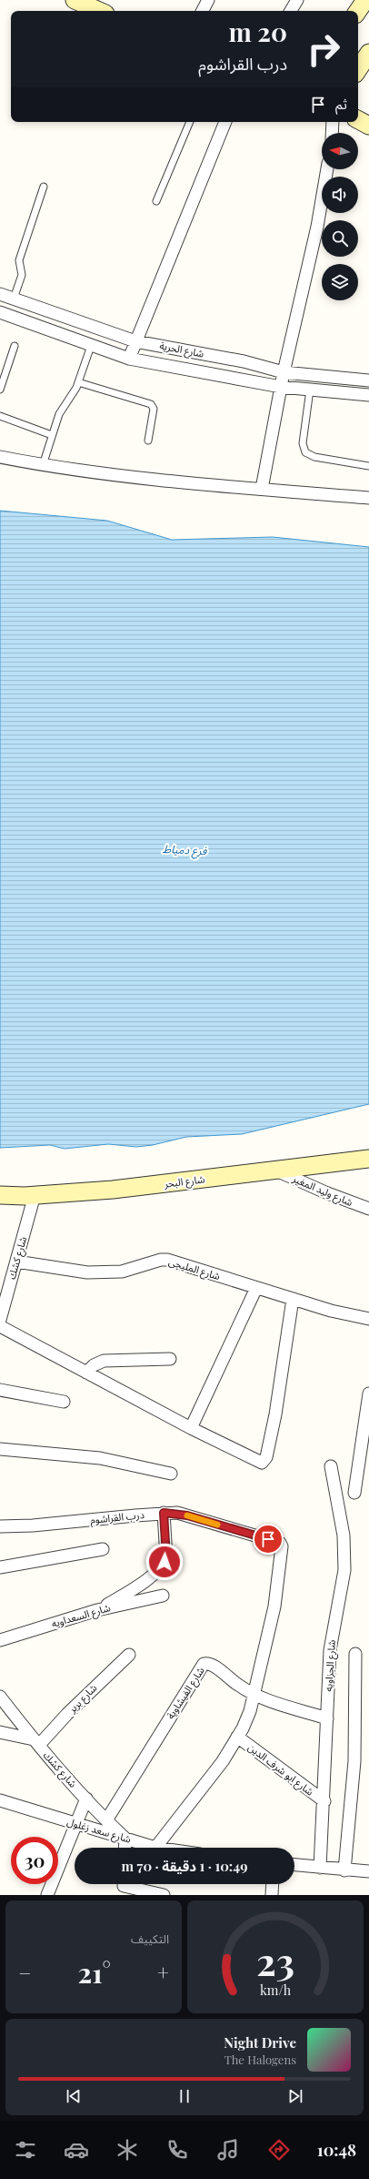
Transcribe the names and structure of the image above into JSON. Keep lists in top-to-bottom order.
{
  "streets": {
    "street": [
      "شارع الحرية",
      "شارع البحر",
      "شارع وليد المغير",
      "شارع كشك",
      "شارع المليجى",
      "درب القراشوم",
      "شارع السعداويه",
      "شارع الجزاويه",
      "شارع الفيشاوية",
      "شارع بربر",
      "شارع ابو شرف الدين",
      "شارع سعد زغلول"
    ]
  },
  "crossings": [
    ["شارع البحر", "شارع وليد المغير"],
    ["شارع البحر", "شارع كشك"],
    ["شارع كشك", "شارع المليجى"],
    ["شارع كشك", "شارع الفيشاوية"],
    ["شارع كشك", "شارع بربر"],
    ["شارع كشك", "شارع سعد زغلول"],
    ["درب القراشوم", "شارع الفيشاوية"],
    ["شارع الجزاويه", "شارع الفيشاوية"],
    ["شارع الجزاويه", "شارع ابو شرف الدين"]
  ],
  "water": ["فرع دمياط"],
  "north": "left",
  "page": {
    "turn": ["20 m", "درب القراشوم"],
    "then": "ثم",
    "limit": "30",
    "trip": "10:49 · 1 دقيقة · 70 m",
    "tile": "التكييف",
    "heat": ["−", "21°", "+"],
    "song": ["Night Drive", "The Halogens"],
    "tabs": "10:48",
    "gauge": ["23", "km/h"]
  }
}
